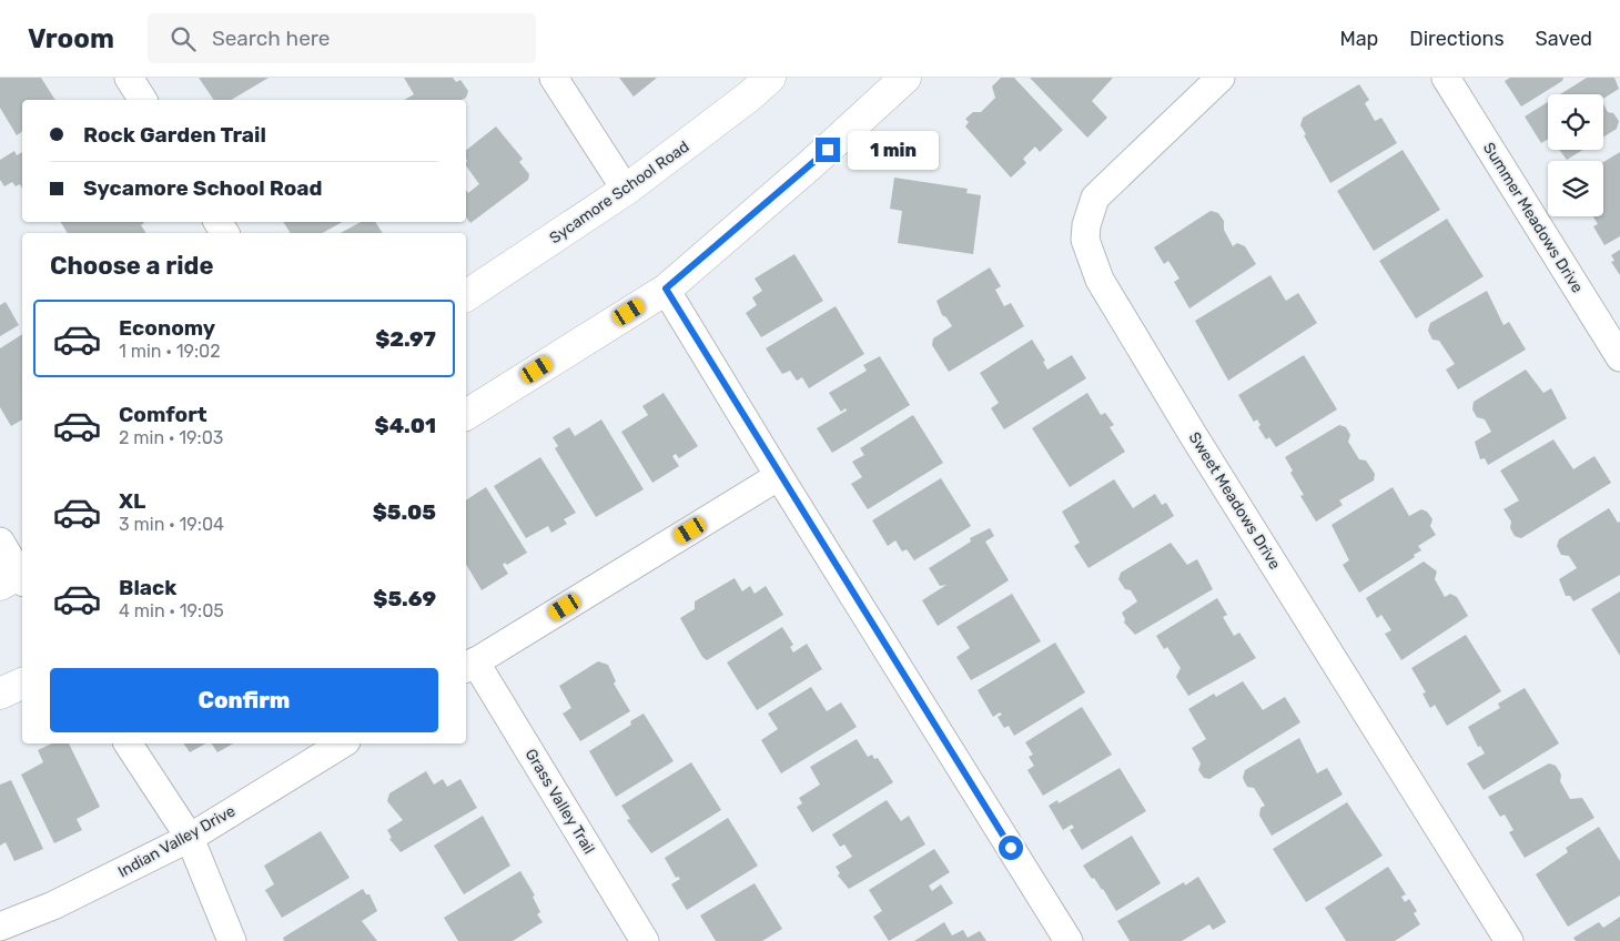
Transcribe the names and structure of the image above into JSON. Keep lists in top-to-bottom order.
{
  "streets": {
    "main road": ["Sycamore School Road"],
    "street": [
      "Summer Meadows Drive",
      "Sweet Meadows Drive",
      "Grass Valley Trail",
      "Indian Valley Drive"
    ]
  },
  "page": {
    "header": "Vroom",
    "search": "Search here",
    "nav": ["Map", "Directions", "Saved"],
    "banner": ["Rock Garden Trail", "Sycamore School Road"],
    "bubble": "1 min",
    "heading": "Choose a ride",
    "list": [
      {
        "name": "Economy",
        "note": "1 min · 19:02",
        "value": "$2.97"
      },
      {
        "name": "Comfort",
        "note": "2 min · 19:03",
        "value": "$4.01"
      },
      {
        "name": "XL",
        "note": "3 min · 19:04",
        "value": "$5.05"
      },
      {
        "name": "Black",
        "note": "4 min · 19:05",
        "value": "$5.69"
      }
    ],
    "buttons": "Confirm"
  }
}
